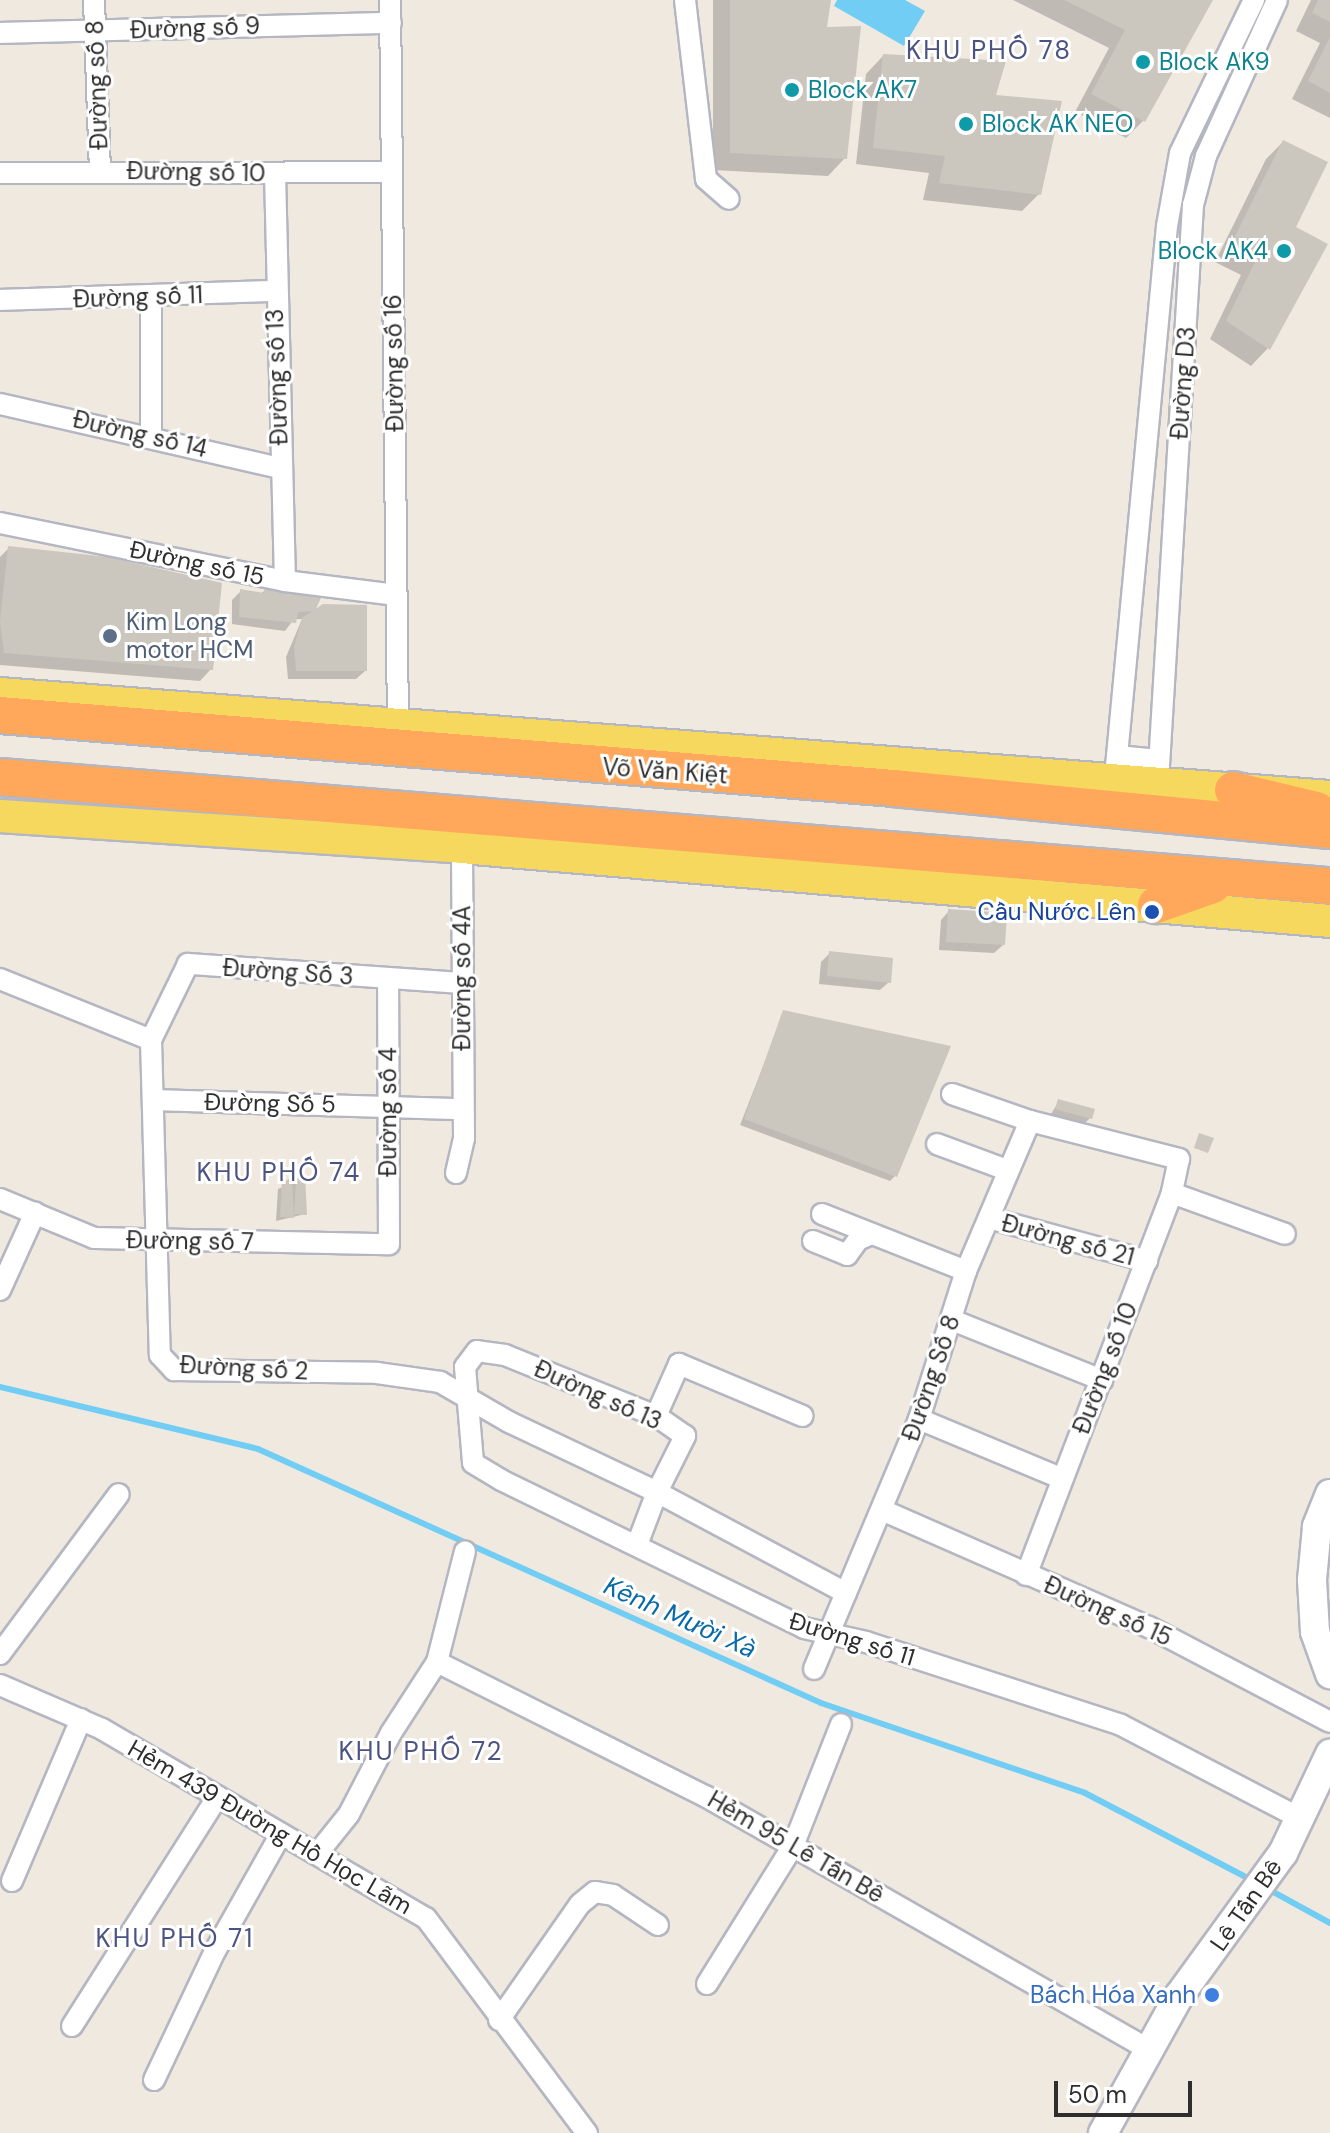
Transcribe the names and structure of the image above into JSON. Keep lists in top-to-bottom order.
{
  "streets": {
    "highway": ["Võ Văn Kiệt"],
    "street": [
      "Đường số 9",
      "Đường số 8",
      "Đường số 10",
      "Đường số 11",
      "Đường số 16",
      "Đường số 13",
      "Đường D3",
      "Đường số 14",
      "Đường số 15",
      "Đường Số 3",
      "Đường số 4A",
      "Đường Số 5",
      "Đường số 4",
      "Đường số 21",
      "Đường số 7",
      "Đường số 2",
      "Đường Số 8",
      "Hẻm 439 Đường Hồ Học Lãm",
      "Hẻm 95 Lê Tấn Bê",
      "Lê Tấn Bê"
    ]
  },
  "crossings": [
    ["Đường số 9", "Đường số 8"],
    ["Đường số 9", "Đường số 16"],
    ["Đường số 8", "Đường số 10"],
    ["Đường số 10", "Đường số 16"],
    ["Đường số 10", "Đường số 13"],
    ["Đường số 10", "Đường số 15"],
    ["Đường số 10", "Đường số 21"],
    ["Đường số 10", "Đường Số 8"],
    ["Đường số 11", "Đường số 13"],
    ["Đường số 11", "Đường số 2"],
    ["Đường số 11", "Đường Số 8"],
    ["Đường số 11", "Lê Tấn Bê"],
    ["Đường số 16", "Đường số 15"],
    ["Đường số 16", "Võ Văn Kiệt"],
    ["Đường số 13", "Đường số 14"],
    ["Đường số 13", "Đường số 15"],
    ["Đường số 13", "Đường số 2"],
    ["Đường D3", "Võ Văn Kiệt"],
    ["Đường số 15", "Đường Số 8"],
    ["Đường Số 3", "Đường số 4A"],
    ["Đường Số 3", "Đường số 4"],
    ["Đường Số 3", "Đường số 2"],
    ["Đường số 4A", "Đường Số 5"],
    ["Đường Số 5", "Đường số 4"],
    ["Đường Số 5", "Đường số 2"],
    ["Đường số 4", "Đường số 7"],
    ["Đường số 21", "Đường Số 8"],
    ["Đường số 7", "Đường số 2"],
    ["Hẻm 95 Lê Tấn Bê", "Lê Tấn Bê"]
  ],
  "districts": [
    "KHU PHỐ 78",
    "KHU PHỐ 74",
    "KHU PHỐ 72",
    "KHU PHỐ 71"
  ],
  "water": ["Kênh Mười Xà"],
  "places": [
    "Block AK9",
    "Block AK7",
    "Block AK NEO",
    "Block AK4",
    "Kim Long motor HCM",
    "Cầu Nước Lên",
    "Bách Hóa Xanh"
  ],
  "scale_bar": "50 m"
}
